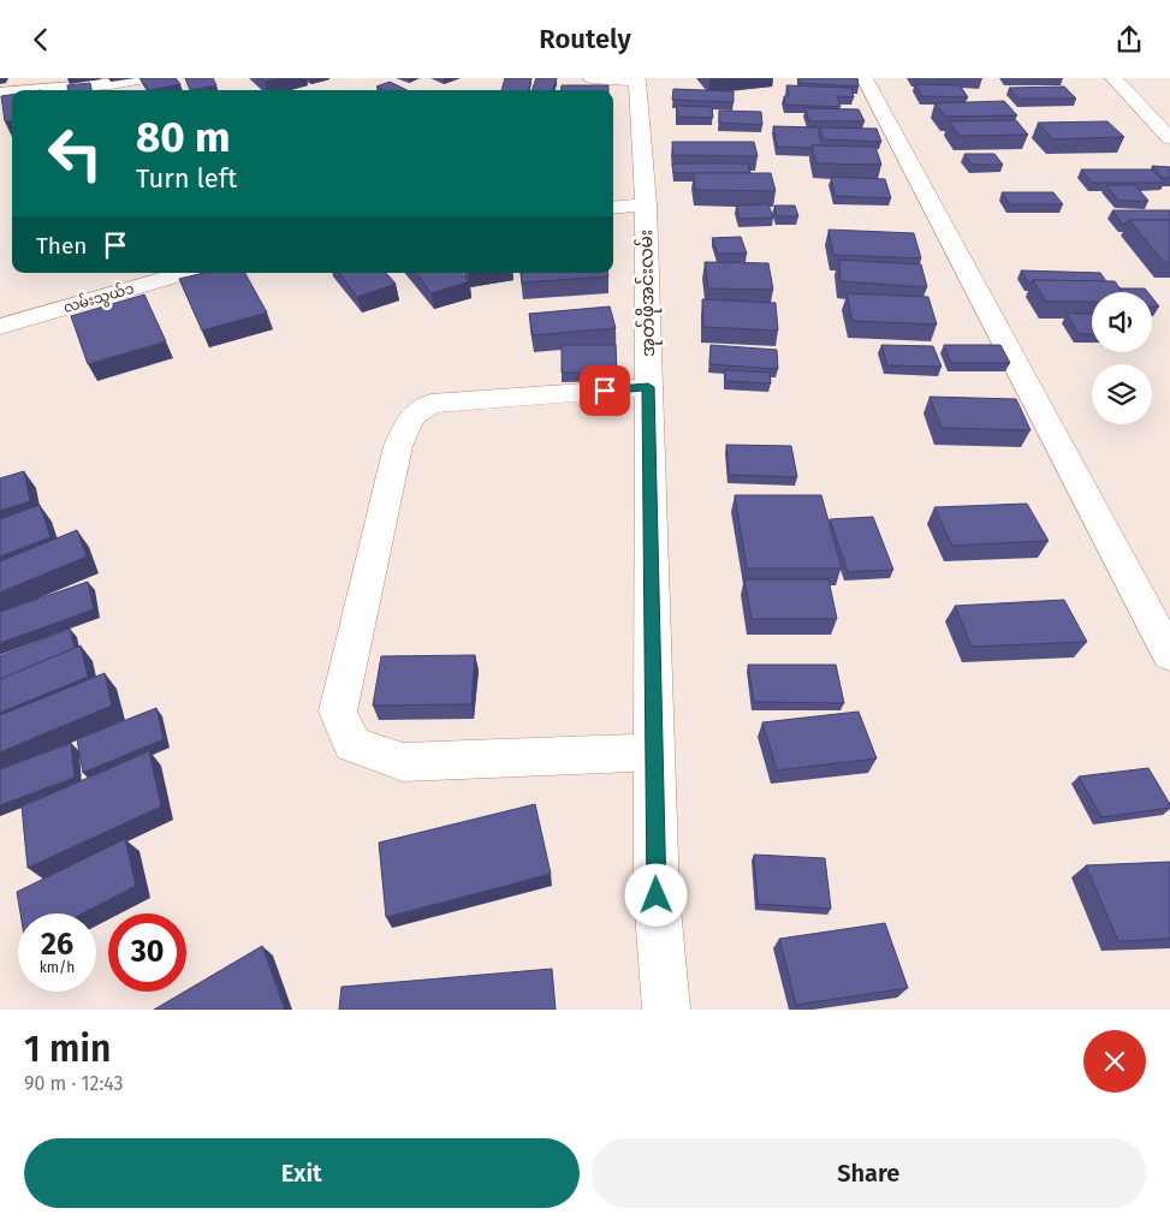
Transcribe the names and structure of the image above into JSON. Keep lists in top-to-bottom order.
{
  "streets": {
    "street": ["အုတ်ဖိုအင်းလမ်း", "လမ်းသွယ်၁"]
  },
  "page": {
    "header": "Routely",
    "turn": ["80 m", "Turn left"],
    "then": "Then",
    "speed": "26 km/h",
    "limit": "30",
    "heading": ["1 min", "90 m · 12:43"],
    "buttons": ["Exit", "Share"]
  }
}
